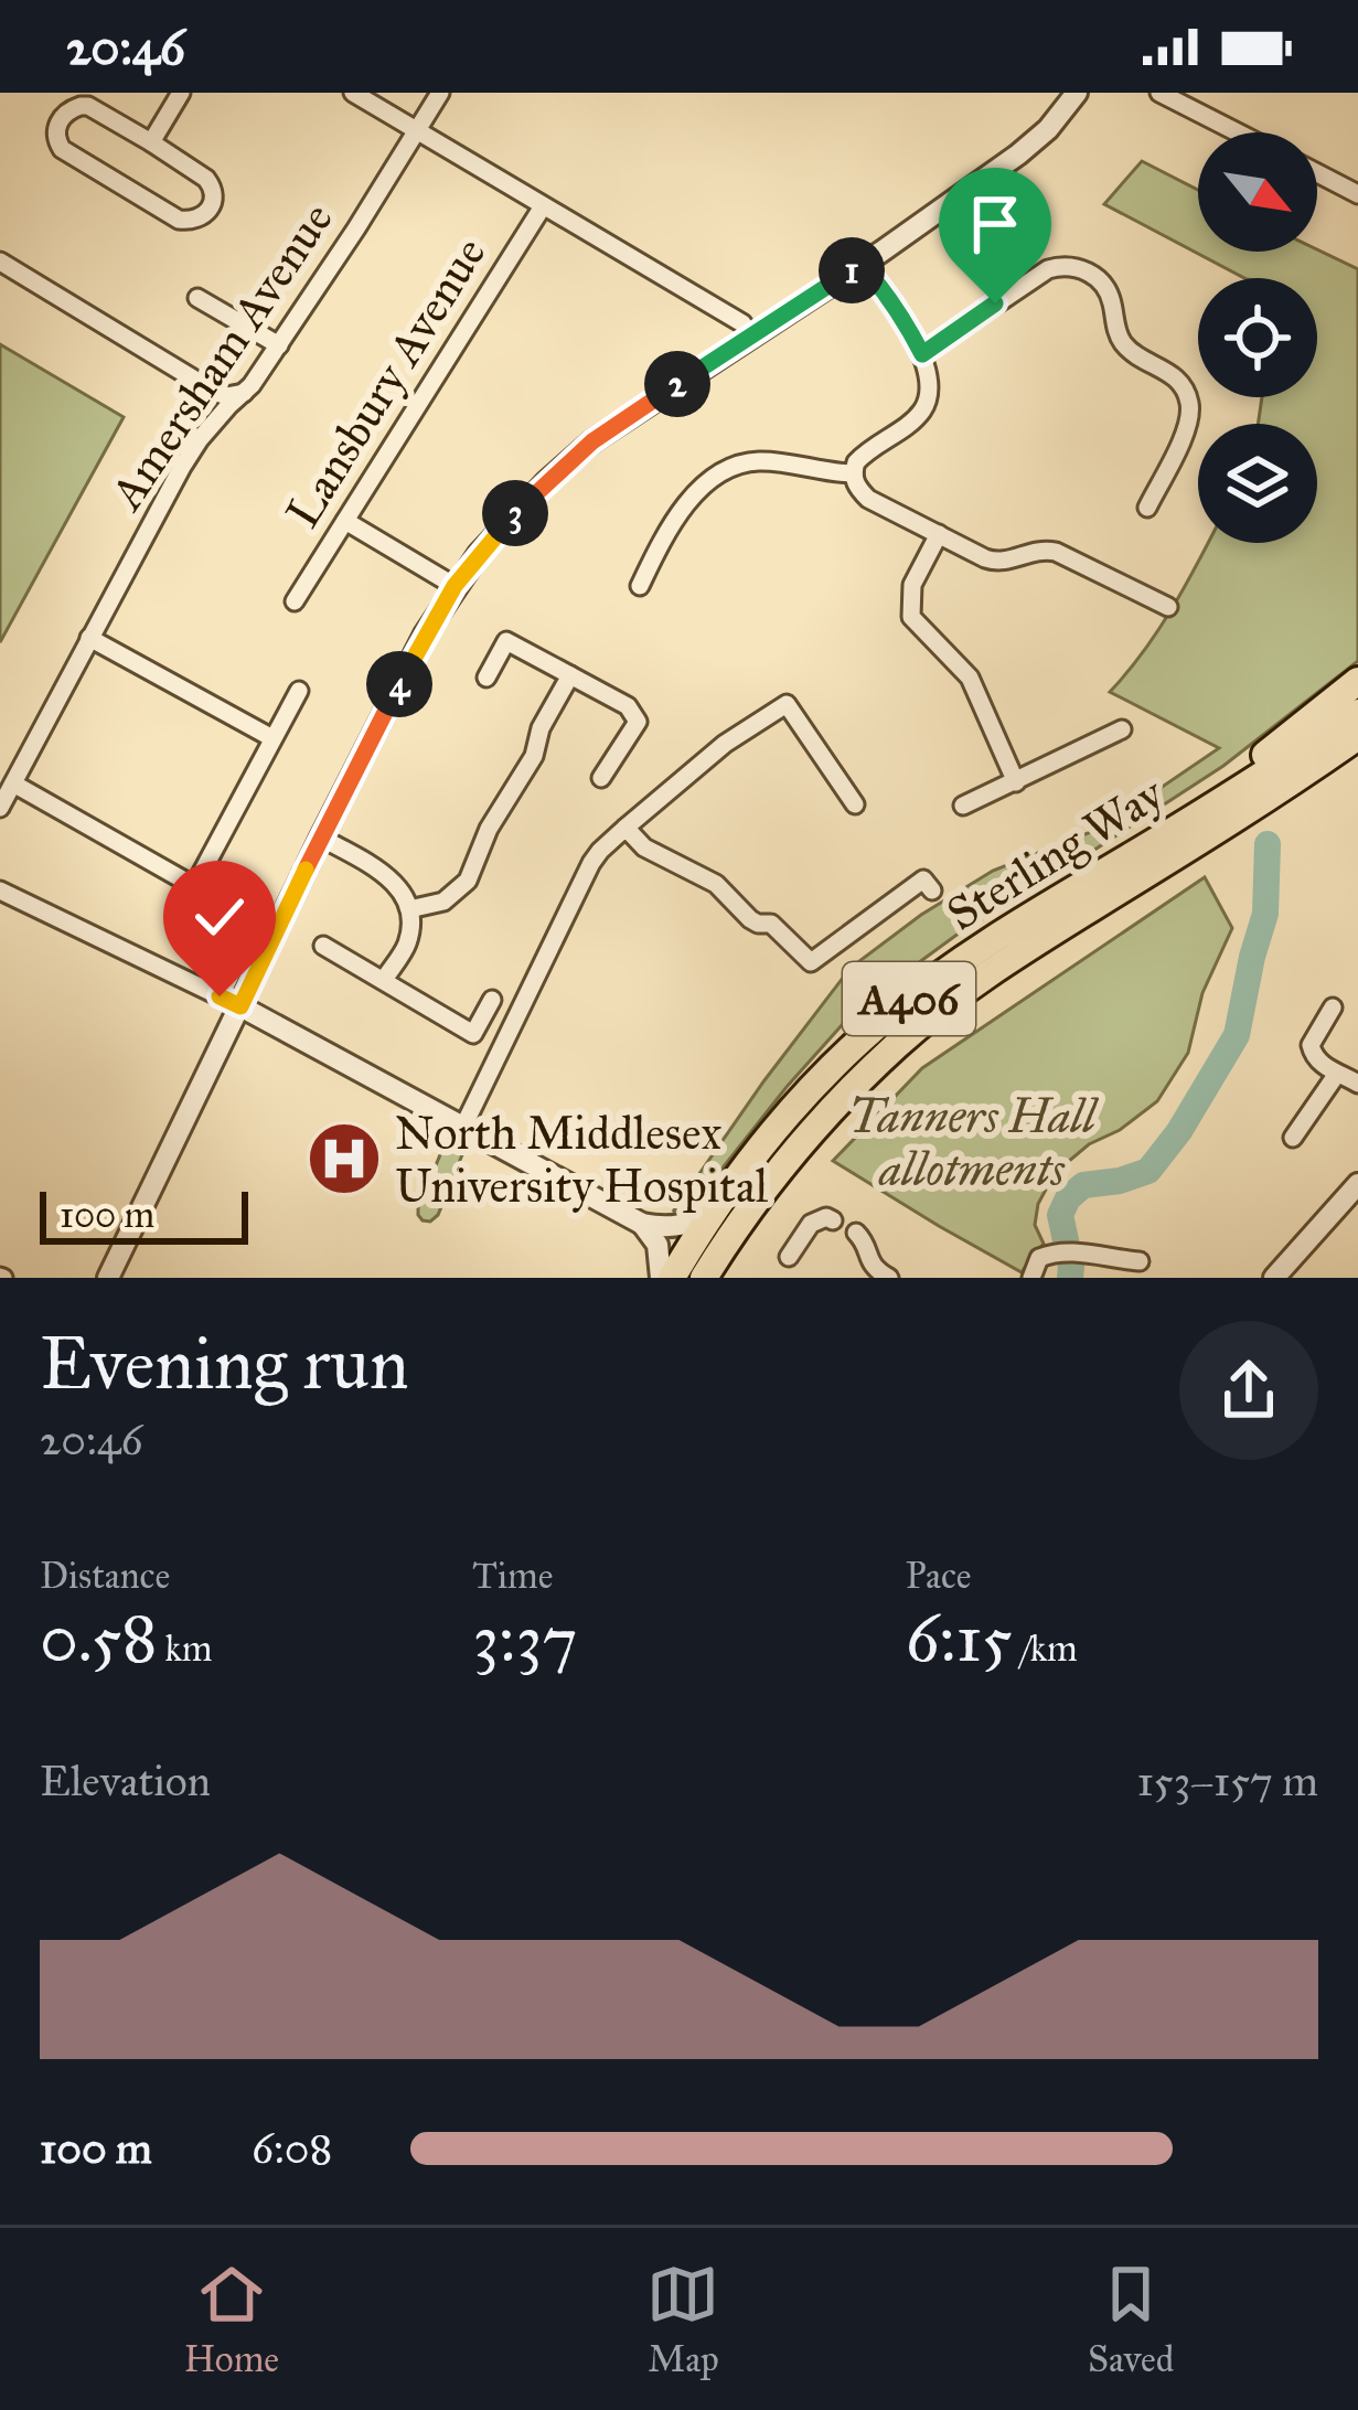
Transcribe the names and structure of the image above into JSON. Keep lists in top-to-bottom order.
{
  "streets": {
    "highway": ["Sterling Way", "A406"],
    "street": ["Amersham Avenue", "Lansbury Avenue"]
  },
  "crossings": [
    ["Sterling Way", "A406"]
  ],
  "parks": ["Tanners Hall allotments"],
  "places": {
    "hospital": ["North Middlesex University Hospital"]
  },
  "scale_bar": "100 m",
  "north": "bottom right",
  "page": {
    "status": "20:46",
    "pins": [
      "1",
      "2",
      "3",
      "4"
    ],
    "scale": "100 m",
    "heading": ["Evening run", "20:46"],
    "stats": [
      ["Distance", "0.58 km"],
      ["Time", "3:37"],
      ["Pace", "6:15 /km"]
    ],
    "chart": ["Elevation", "153–157 m"],
    "list": [
      {
        "name": "100 m",
        "note": "6:08"
      }
    ],
    "tabs": ["Home", "Map", "Saved"]
  }
}
